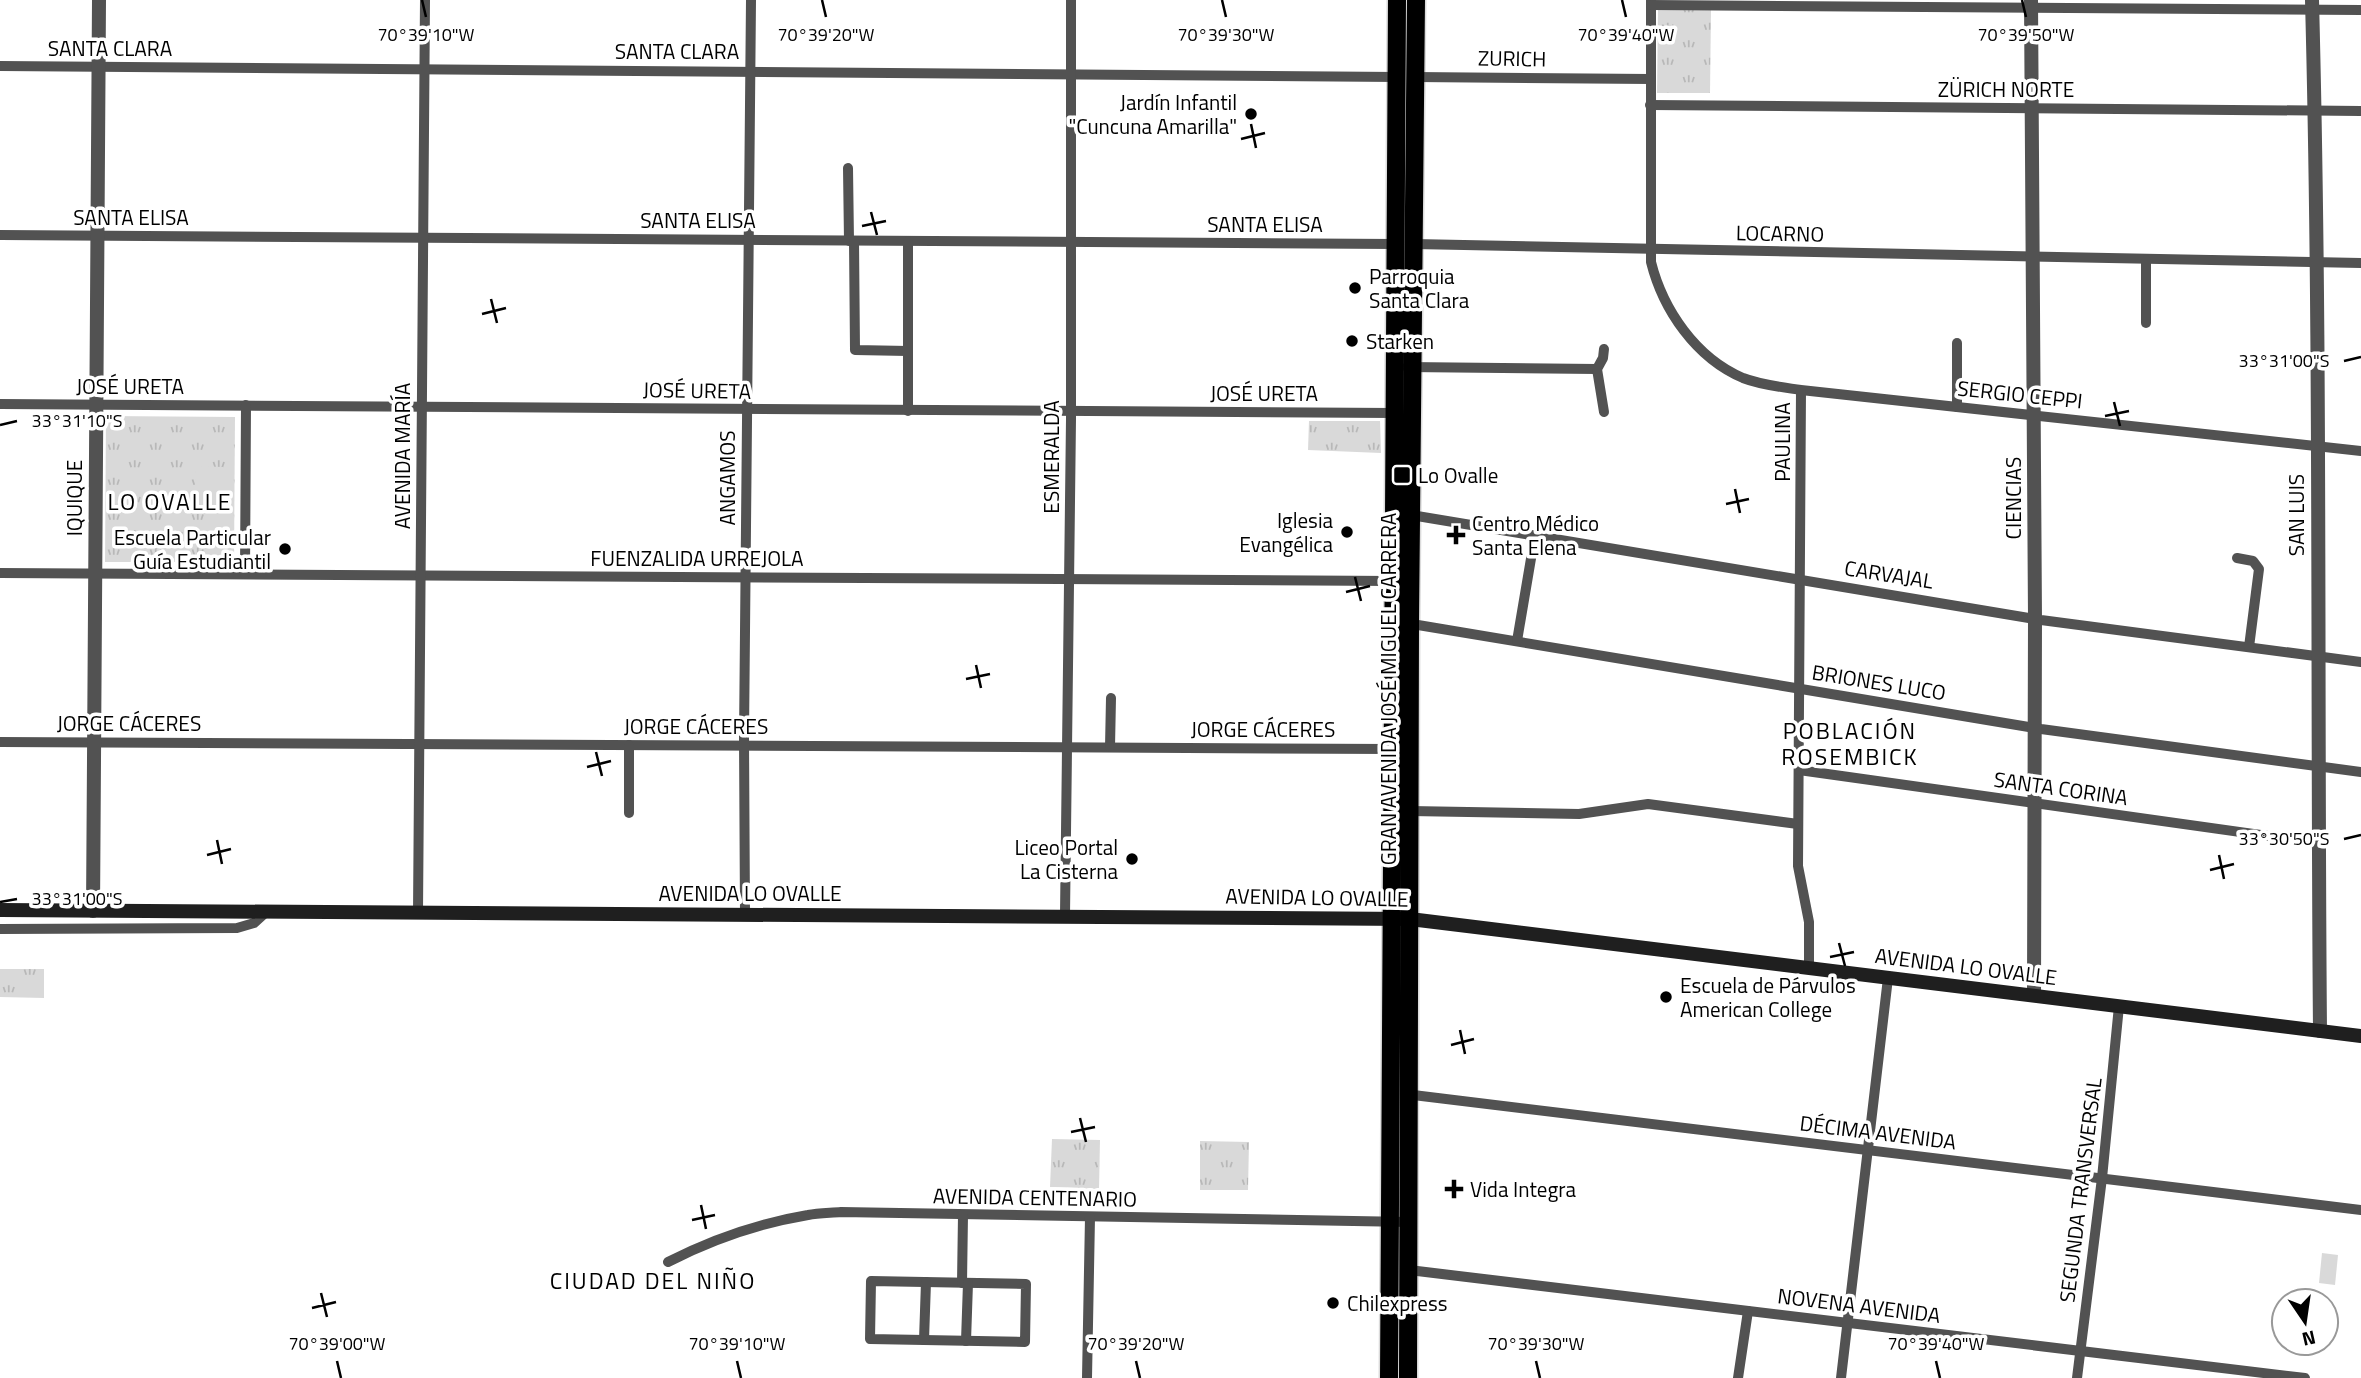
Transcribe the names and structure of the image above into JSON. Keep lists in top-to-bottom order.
{
  "streets": {
    "main road": ["GRAN AVENIDA JOSÉ MIGUEL CARRERA", "AVENIDA LO OVALLE"],
    "street": [
      "SANTA CLARA",
      "ZURICH",
      "ZÜRICH NORTE",
      "SANTA ELISA",
      "LOCARNO",
      "JOSÉ URETA",
      "SERGIO CEPPI",
      "PAULINA",
      "AVENIDA MARÍA",
      "ESMERALDA",
      "ANGAMOS",
      "IQUIQUE",
      "CIENCIAS",
      "SAN LUIS",
      "FUENZALIDA URREJOLA",
      "CARVAJAL",
      "BRIONES LUCO",
      "JORGE CÁCERES",
      "SANTA CORINA",
      "DÉCIMA AVENIDA",
      "SEGUNDA TRANSVERSAL",
      "AVENIDA CENTENARIO",
      "NOVENA AVENIDA"
    ]
  },
  "crossings": [
    ["SANTA CLARA", "AVENIDA MARÍA"],
    ["SANTA CLARA", "ESMERALDA"],
    ["SANTA CLARA", "ANGAMOS"],
    ["SANTA CLARA", "IQUIQUE"],
    ["SANTA CLARA", "GRAN AVENIDA JOSÉ MIGUEL CARRERA"],
    ["ZURICH", "PAULINA"],
    ["ZURICH", "GRAN AVENIDA JOSÉ MIGUEL CARRERA"],
    ["ZÜRICH NORTE", "PAULINA"],
    ["ZÜRICH NORTE", "CIENCIAS"],
    ["ZÜRICH NORTE", "SAN LUIS"],
    ["SANTA ELISA", "AVENIDA MARÍA"],
    ["SANTA ELISA", "ESMERALDA"],
    ["SANTA ELISA", "ANGAMOS"],
    ["SANTA ELISA", "IQUIQUE"],
    ["SANTA ELISA", "GRAN AVENIDA JOSÉ MIGUEL CARRERA"],
    ["LOCARNO", "PAULINA"],
    ["LOCARNO", "CIENCIAS"],
    ["LOCARNO", "SAN LUIS"],
    ["LOCARNO", "GRAN AVENIDA JOSÉ MIGUEL CARRERA"],
    ["JOSÉ URETA", "AVENIDA MARÍA"],
    ["JOSÉ URETA", "ESMERALDA"],
    ["JOSÉ URETA", "ANGAMOS"],
    ["JOSÉ URETA", "IQUIQUE"],
    ["JOSÉ URETA", "GRAN AVENIDA JOSÉ MIGUEL CARRERA"],
    ["SERGIO CEPPI", "PAULINA"],
    ["SERGIO CEPPI", "CIENCIAS"],
    ["SERGIO CEPPI", "SAN LUIS"],
    ["PAULINA", "CARVAJAL"],
    ["PAULINA", "BRIONES LUCO"],
    ["PAULINA", "SANTA CORINA"],
    ["PAULINA", "AVENIDA LO OVALLE"],
    ["AVENIDA MARÍA", "FUENZALIDA URREJOLA"],
    ["AVENIDA MARÍA", "JORGE CÁCERES"],
    ["AVENIDA MARÍA", "AVENIDA LO OVALLE"],
    ["ESMERALDA", "FUENZALIDA URREJOLA"],
    ["ESMERALDA", "JORGE CÁCERES"],
    ["ESMERALDA", "AVENIDA LO OVALLE"],
    ["ANGAMOS", "FUENZALIDA URREJOLA"],
    ["ANGAMOS", "JORGE CÁCERES"],
    ["ANGAMOS", "AVENIDA LO OVALLE"],
    ["IQUIQUE", "FUENZALIDA URREJOLA"],
    ["IQUIQUE", "JORGE CÁCERES"],
    ["IQUIQUE", "AVENIDA LO OVALLE"],
    ["CIENCIAS", "CARVAJAL"],
    ["CIENCIAS", "BRIONES LUCO"],
    ["CIENCIAS", "SANTA CORINA"],
    ["CIENCIAS", "AVENIDA LO OVALLE"],
    ["SAN LUIS", "CARVAJAL"],
    ["SAN LUIS", "BRIONES LUCO"],
    ["SAN LUIS", "SANTA CORINA"],
    ["SAN LUIS", "AVENIDA LO OVALLE"],
    ["FUENZALIDA URREJOLA", "GRAN AVENIDA JOSÉ MIGUEL CARRERA"],
    ["CARVAJAL", "GRAN AVENIDA JOSÉ MIGUEL CARRERA"],
    ["BRIONES LUCO", "GRAN AVENIDA JOSÉ MIGUEL CARRERA"],
    ["GRAN AVENIDA JOSÉ MIGUEL CARRERA", "JORGE CÁCERES"],
    ["GRAN AVENIDA JOSÉ MIGUEL CARRERA", "AVENIDA LO OVALLE"],
    ["GRAN AVENIDA JOSÉ MIGUEL CARRERA", "DÉCIMA AVENIDA"],
    ["GRAN AVENIDA JOSÉ MIGUEL CARRERA", "AVENIDA CENTENARIO"],
    ["GRAN AVENIDA JOSÉ MIGUEL CARRERA", "NOVENA AVENIDA"],
    ["AVENIDA LO OVALLE", "SEGUNDA TRANSVERSAL"],
    ["DÉCIMA AVENIDA", "SEGUNDA TRANSVERSAL"],
    ["SEGUNDA TRANSVERSAL", "NOVENA AVENIDA"]
  ],
  "districts": ["LO OVALLE", "POBLACIÓN ROSEMBICK", "CIUDAD DEL NIÑO"],
  "places": {
    "other": [
      "Jardín Infantil \"Cuncuna Amarilla\"",
      "Parroquia Santa Clara",
      "Starken",
      "Iglesia Evangélica",
      "Escuela Particular Guía Estudiantil",
      "Liceo Portal La Cisterna",
      "Escuela de Párvulos American College",
      "Chilexpress"
    ],
    "transit": ["Lo Ovalle"],
    "health": ["Centro Médico Santa Elena", "Vida Integra"]
  },
  "north": "bottom",
  "coordinates": [
    "70°39'10\"W",
    "70°39'20\"W",
    "70°39'30\"W",
    "70°39'40\"W",
    "70°39'50\"W",
    "33°31'00\"S",
    "33°31'10\"S",
    "33°30'50\"S",
    "70°39'00\"W"
  ]
}
